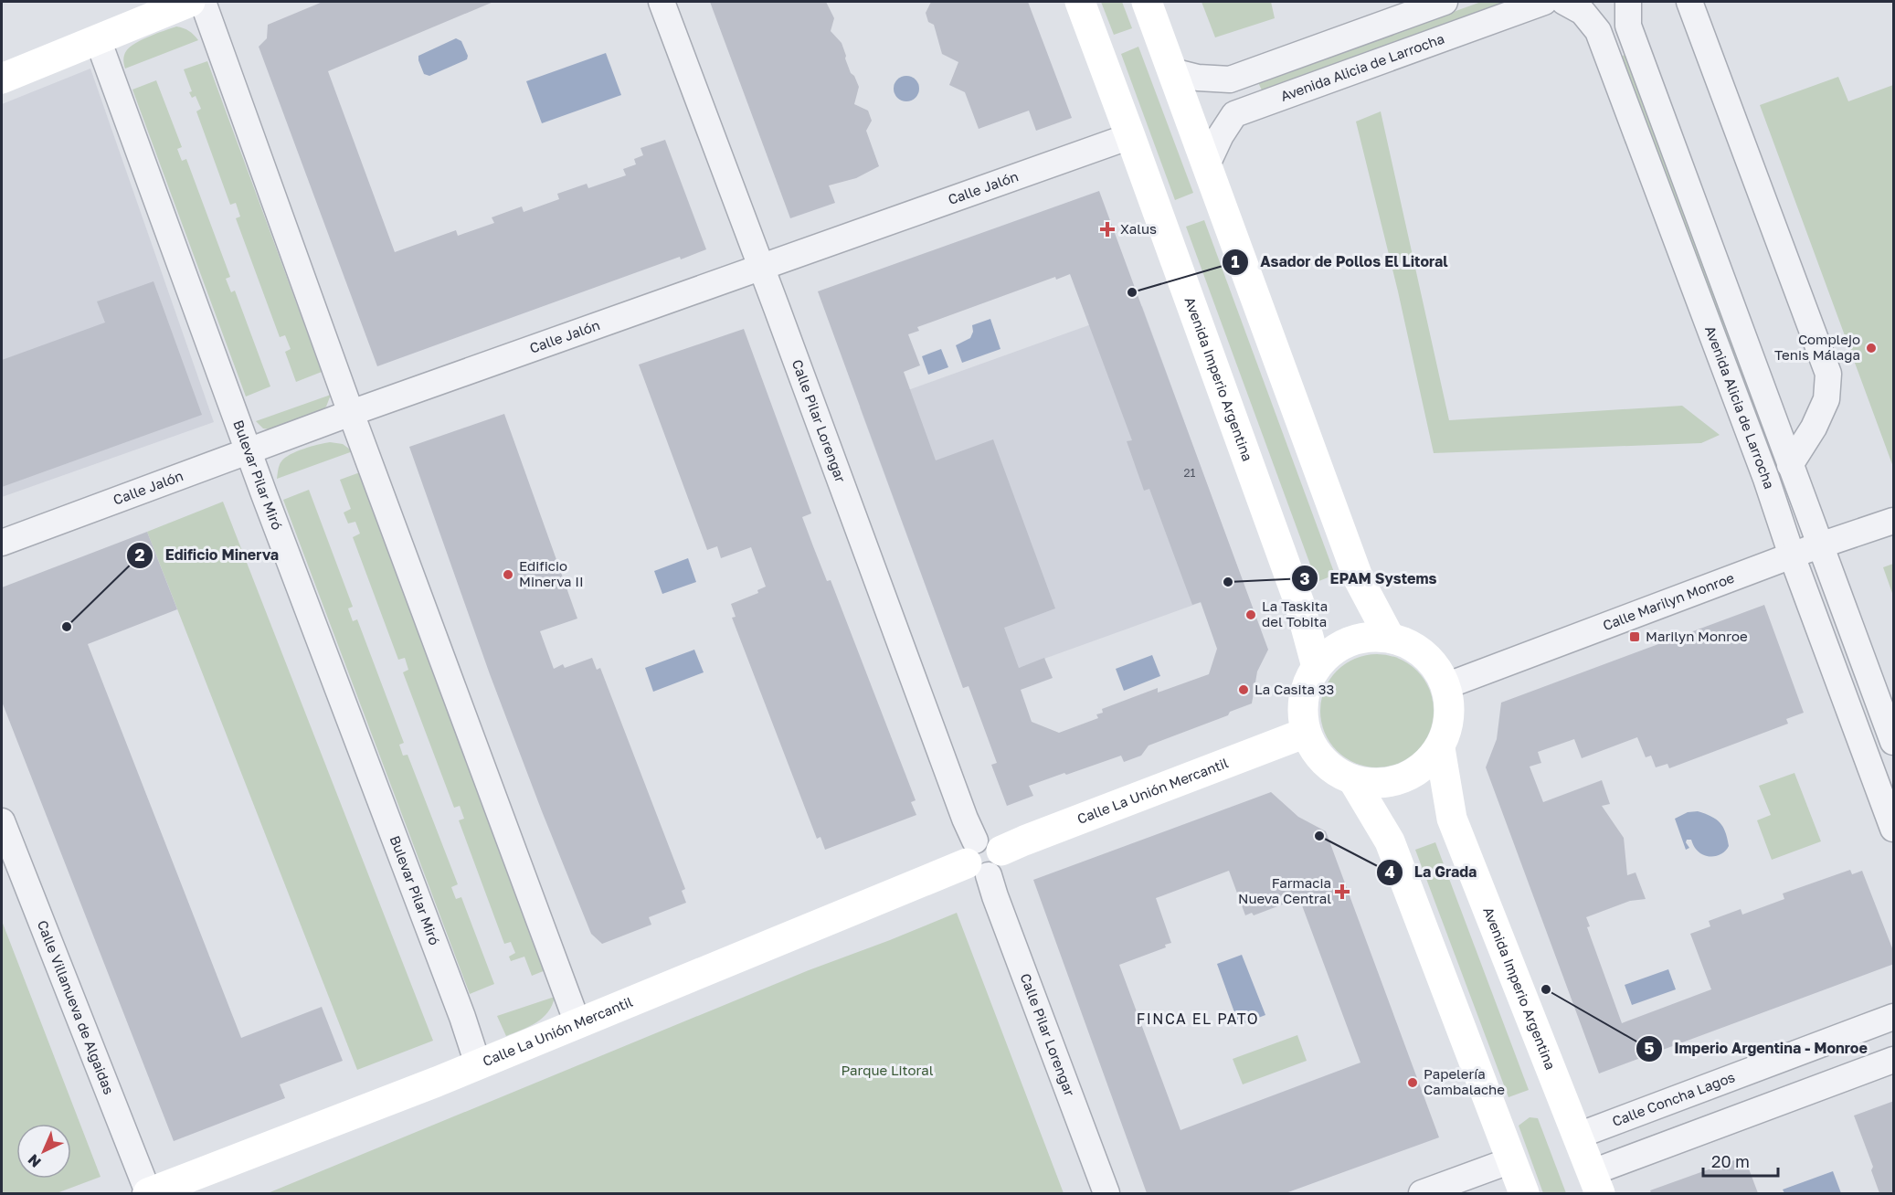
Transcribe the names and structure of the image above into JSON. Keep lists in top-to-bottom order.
{
  "streets": {
    "street": [
      "Avenida Alicia de Larrocha",
      "Calle Jalón",
      "Avenida Imperio Argentina",
      "Calle Pilar Lorengar",
      "Bulevar Pilar Miró",
      "Calle Marilyn Monroe",
      "Calle La Unión Mercantil",
      "Calle Villanueva de Algaidas",
      "Calle Concha Lagos"
    ]
  },
  "crossings": [
    ["Avenida Alicia de Larrocha", "Calle Marilyn Monroe"],
    ["Calle Jalón", "Avenida Imperio Argentina"],
    ["Calle Jalón", "Calle Pilar Lorengar"],
    ["Calle Jalón", "Bulevar Pilar Miró"],
    ["Avenida Imperio Argentina", "Calle Marilyn Monroe"],
    ["Avenida Imperio Argentina", "Calle La Unión Mercantil"],
    ["Avenida Imperio Argentina", "Calle Concha Lagos"],
    ["Calle Pilar Lorengar", "Calle La Unión Mercantil"],
    ["Bulevar Pilar Miró", "Calle La Unión Mercantil"],
    ["Calle Marilyn Monroe", "Calle La Unión Mercantil"],
    ["Calle La Unión Mercantil", "Calle Villanueva de Algaidas"]
  ],
  "districts": ["FINCA EL PATO"],
  "parks": ["Parque Litoral"],
  "places": {
    "health": ["Xalus", "Farmacia Nueva Central"],
    "other": [
      "Asador de Pollos El Litoral",
      "Complejo Tenis Málaga",
      "Edificio Minerva II",
      "EPAM Systems",
      "La Taskita del Tobita",
      "Edificio Minerva",
      "La Casita 33",
      "La Grada",
      "Imperio Argentina - Monroe",
      "Papelería Cambalache"
    ],
    "transit": ["Marilyn Monroe"]
  },
  "house_numbers": ["21"],
  "scale_bar": "20 m",
  "north": "bottom left"
}
